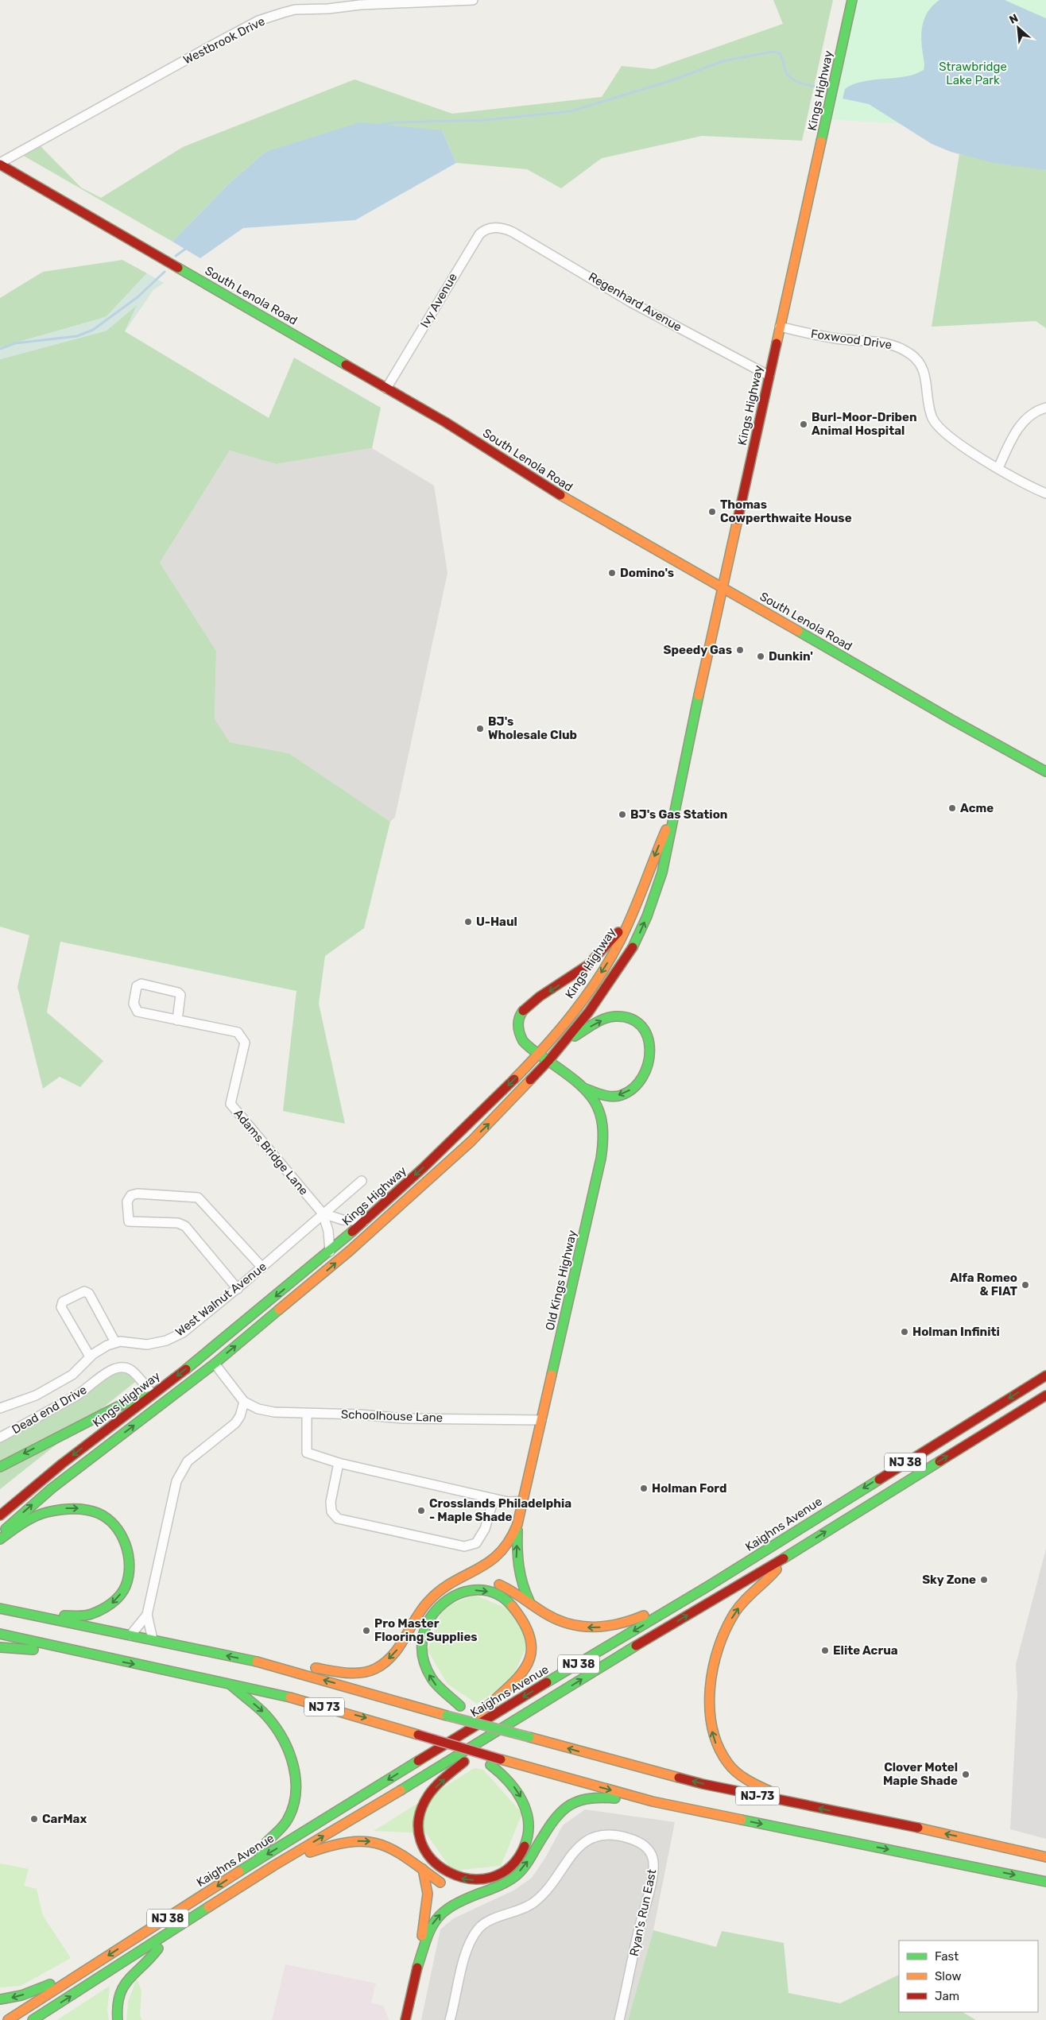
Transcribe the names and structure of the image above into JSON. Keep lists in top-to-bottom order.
{
  "streets": {
    "main road": [
      "Kings Highway",
      "South Lenola Road",
      "Old Kings Highway",
      "NJ 38",
      "Kaighns Avenue",
      "NJ 73",
      "NJ-73"
    ],
    "street": [
      "Westbrook Drive",
      "Ivy Avenue",
      "Regenhard Avenue",
      "Foxwood Drive",
      "Adams Bridge Lane",
      "West Walnut Avenue",
      "Dead end Drive",
      "Schoolhouse Lane",
      "Ryan's Run East"
    ]
  },
  "crossings": [
    ["Westbrook Drive", "South Lenola Road"],
    ["Kings Highway", "South Lenola Road"],
    ["Kings Highway", "Regenhard Avenue"],
    ["Kings Highway", "Foxwood Drive"],
    ["Kings Highway", "Adams Bridge Lane"],
    ["Kings Highway", "Old Kings Highway"],
    ["Kings Highway", "Dead end Drive"],
    ["Kings Highway", "Schoolhouse Lane"],
    ["South Lenola Road", "Ivy Avenue"],
    ["Ivy Avenue", "Regenhard Avenue"],
    ["Adams Bridge Lane", "West Walnut Avenue"],
    ["Old Kings Highway", "Schoolhouse Lane"],
    ["NJ 73", "NJ-73"]
  ],
  "parks": ["Strawbridge Lake Park"],
  "places": [
    "Burl-Moor-Driben Animal Hospital",
    "Thomas Cowperthwaite House",
    "Domino's",
    "Speedy Gas",
    "Dunkin'",
    "BJ's Wholesale Club",
    "Acme",
    "BJ's Gas Station",
    "U-Haul",
    "Alfa Romeo & FIAT",
    "Holman Infiniti",
    "Holman Ford",
    "Crosslands Philadelphia - Maple Shade",
    "Sky Zone",
    "Pro Master Flooring Supplies",
    "Elite Acrua",
    "Clover Motel Maple Shade",
    "CarMax"
  ],
  "legend": ["Fast", "Slow", "Jam"],
  "north": "top left"
}
